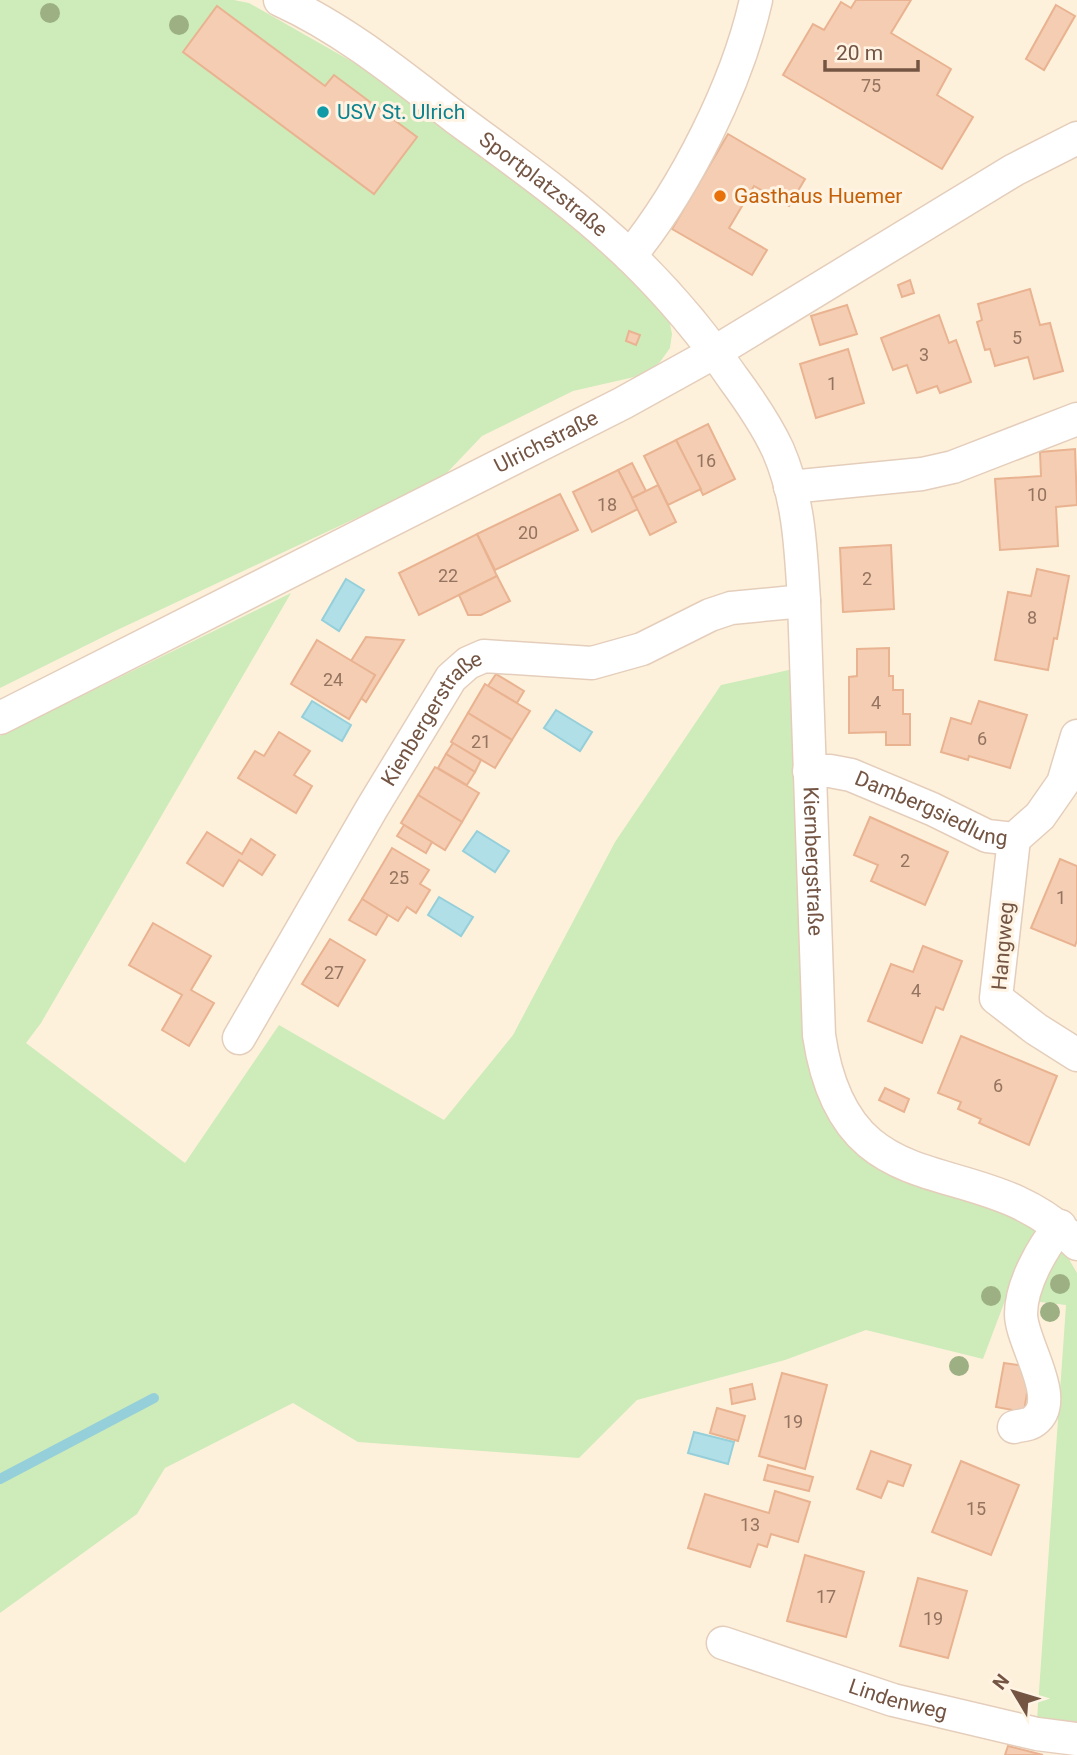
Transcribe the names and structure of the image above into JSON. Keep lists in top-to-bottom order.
{
  "streets": {
    "street": [
      "Sportplatzstraße",
      "Ulrichstraße",
      "Kienbergerstraße",
      "Dambergsiedlung",
      "Kiernbergstraße",
      "Hangweg",
      "Lindenweg"
    ]
  },
  "crossings": [
    ["Sportplatzstraße", "Ulrichstraße"],
    ["Sportplatzstraße", "Kiernbergstraße"],
    ["Ulrichstraße", "Kiernbergstraße"],
    ["Kienbergerstraße", "Kiernbergstraße"],
    ["Dambergsiedlung", "Kiernbergstraße"],
    ["Dambergsiedlung", "Hangweg"]
  ],
  "places": ["USV St. Ulrich", "Gasthaus Huemer"],
  "house_numbers": [
    "75",
    "5",
    "3",
    "1",
    "16",
    "10",
    "18",
    "20",
    "22",
    "2",
    "8",
    "24",
    "4",
    "6",
    "21",
    "2",
    "25",
    "1",
    "27",
    "4",
    "6",
    "19",
    "15",
    "13",
    "17",
    "19"
  ],
  "scale_bar": "20 m",
  "north": "top left"
}
